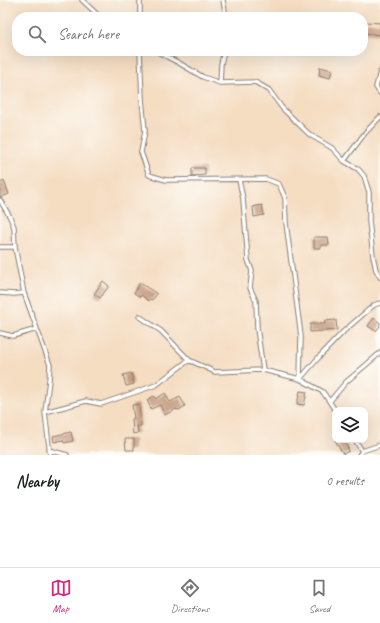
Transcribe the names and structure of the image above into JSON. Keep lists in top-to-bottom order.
{
  "page": {
    "search": "Search here",
    "heading": ["Nearby", "0 results"],
    "nav": ["Map", "Directions", "Saved"]
  }
}
